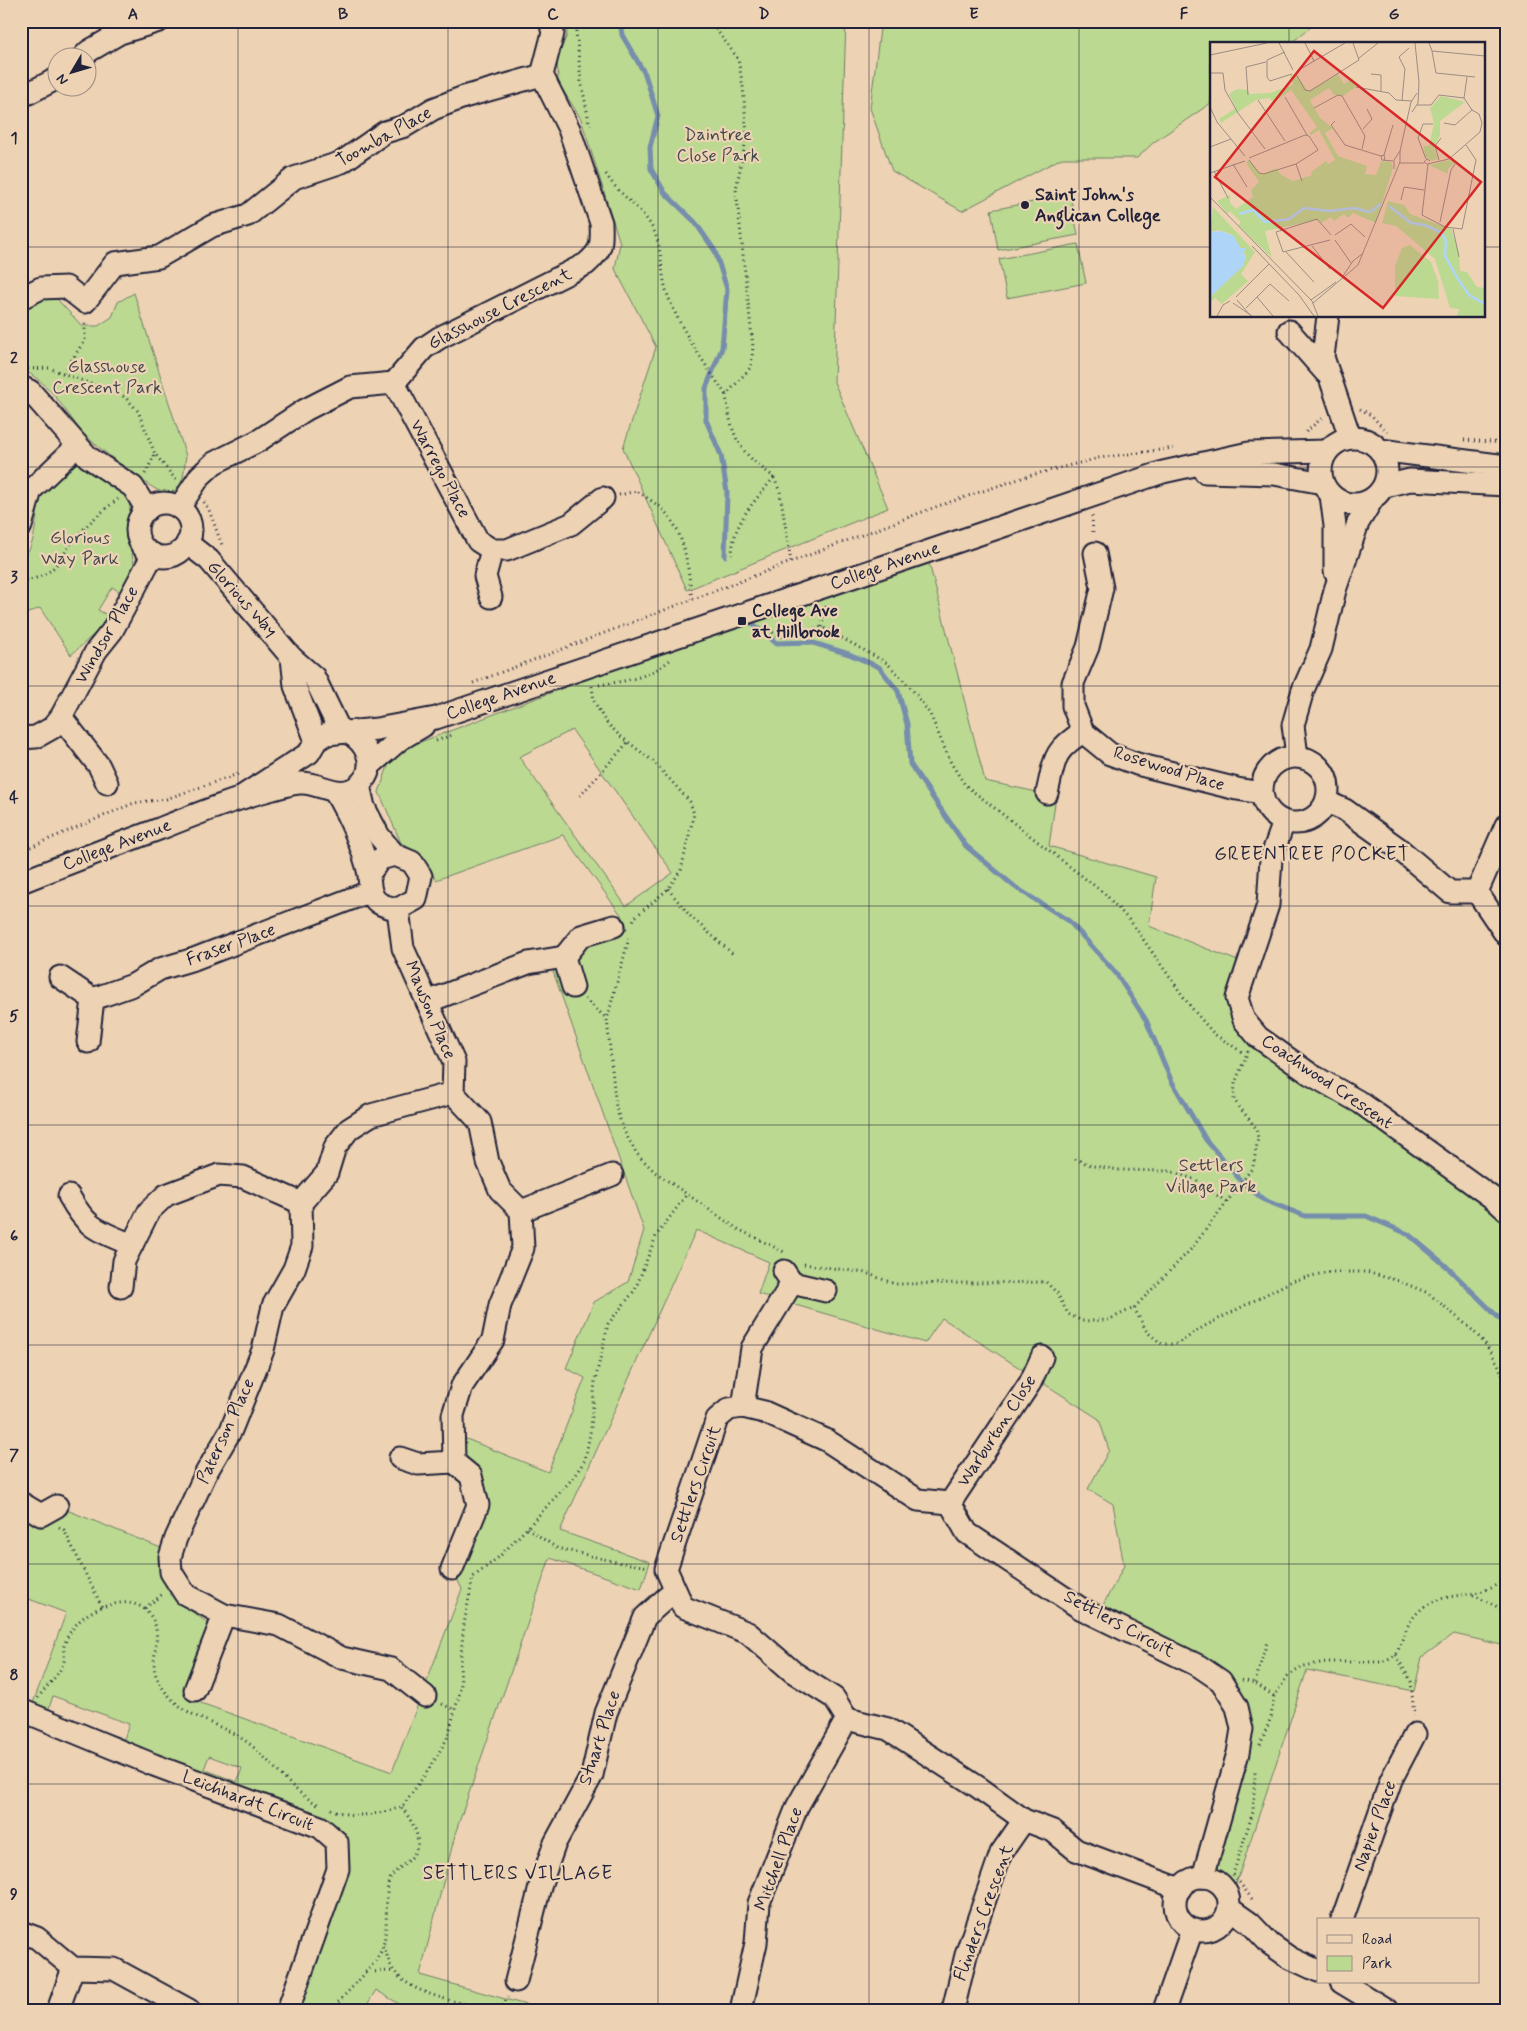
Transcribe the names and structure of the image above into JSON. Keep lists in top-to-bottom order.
{
  "streets": {
    "street": [
      "Toomba Place",
      "Glasshouse Crescent",
      "Warrego Place",
      "College Avenue",
      "Glorious Way",
      "Windsor Place",
      "Rosewood Place",
      "Fraser Place",
      "Mawson Place",
      "Coachwood Crescent",
      "Paterson Place",
      "Warburton Close",
      "Settlers Circuit",
      "Stuart Place",
      "Leichhardt Circuit",
      "Napier Place",
      "Mitchell Place",
      "Flinders Crescent"
    ]
  },
  "crossings": [
    ["Toomba Place", "Glasshouse Crescent"],
    ["Glasshouse Crescent", "Warrego Place"],
    ["College Avenue", "Glorious Way"],
    ["Glorious Way", "Windsor Place"],
    ["Rosewood Place", "Coachwood Crescent"],
    ["Fraser Place", "Mawson Place"],
    ["Warburton Close", "Settlers Circuit"]
  ],
  "districts": ["GREENTREE POCKET", "SETTLERS VILLAGE"],
  "parks": [
    "Daintree Close Park",
    "Glasshouse Crescent Park",
    "Glorious Way Park",
    "Settlers Village Park"
  ],
  "places": {
    "other": ["Saint John's Anglican College"],
    "transit": ["College Ave at Hillbrook"]
  },
  "legend": ["Road", "Park"],
  "north": "bottom left",
  "grid": {
    "columns": [
      "A",
      "B",
      "C",
      "D",
      "E",
      "F",
      "G"
    ],
    "rows": [
      "1",
      "2",
      "3",
      "4",
      "5",
      "6",
      "7",
      "8",
      "9"
    ]
  }
}
